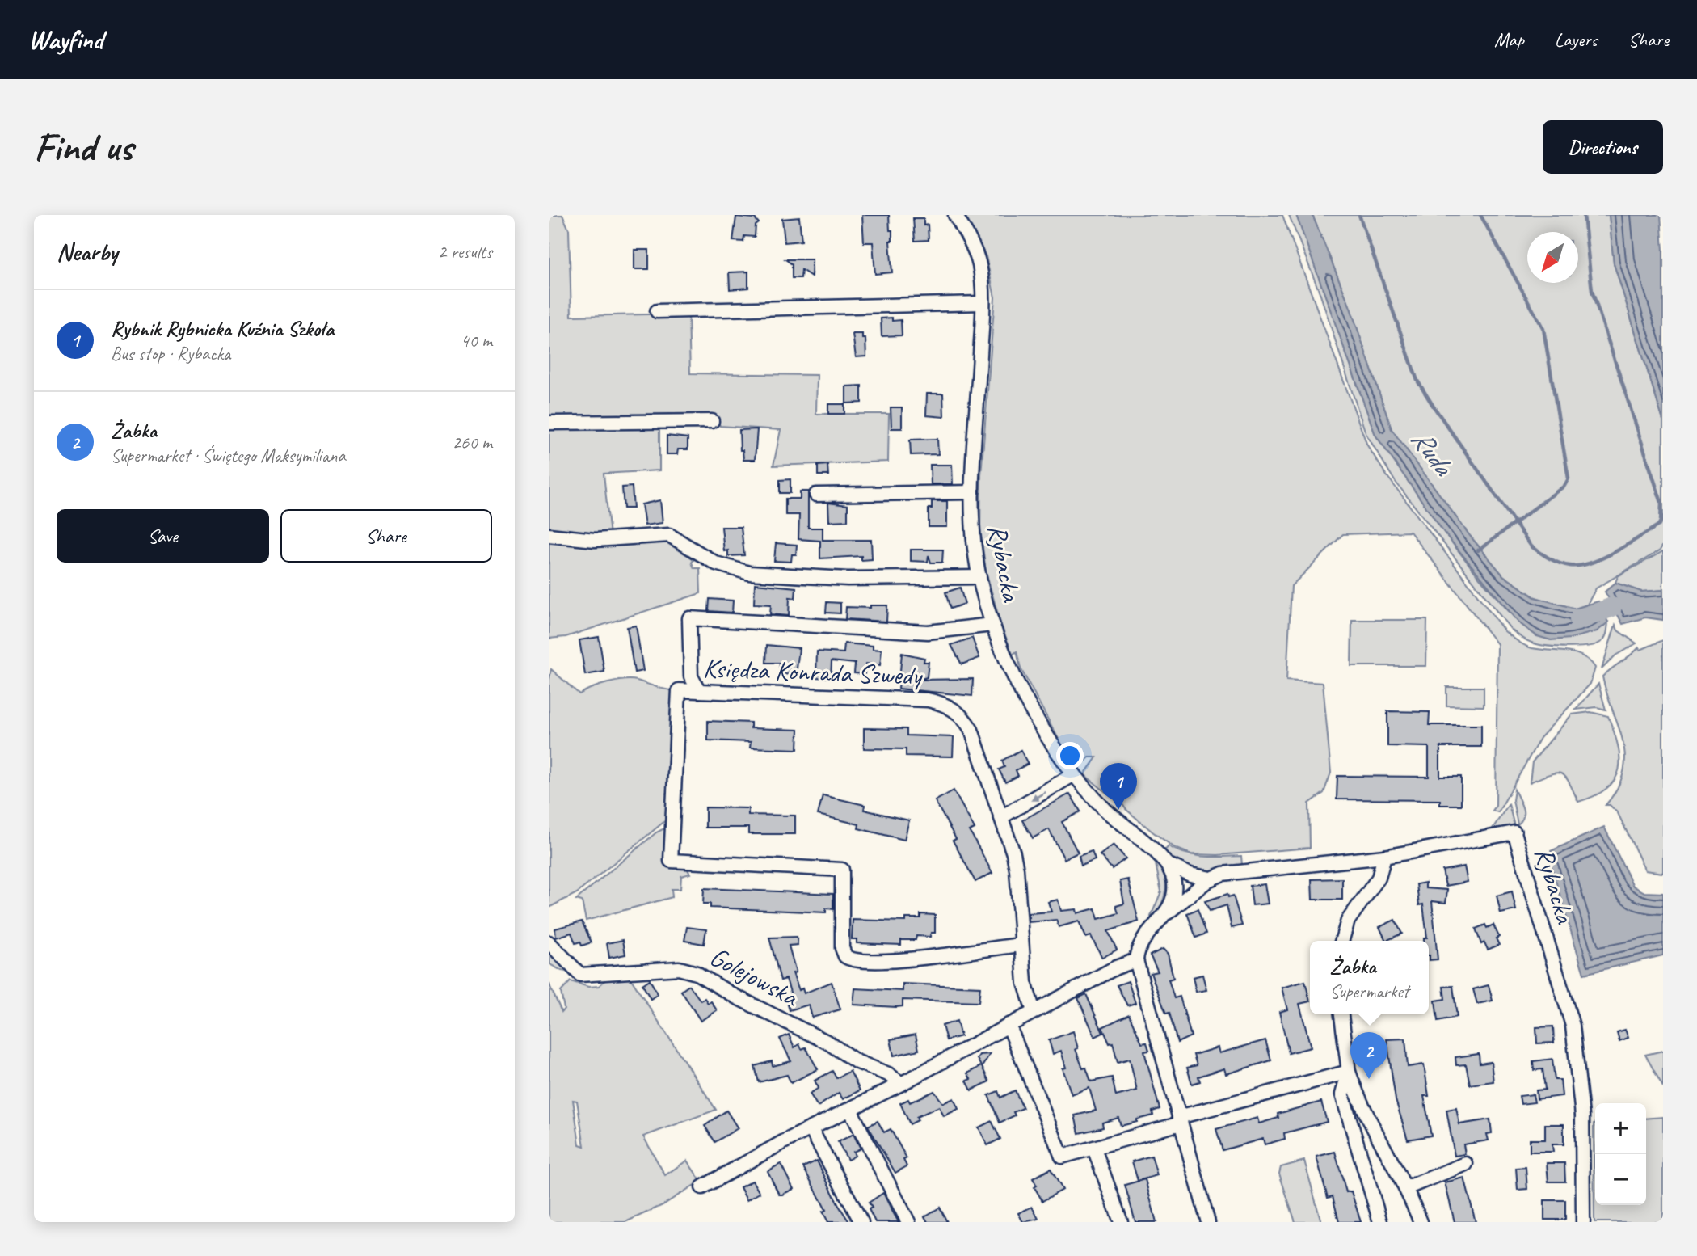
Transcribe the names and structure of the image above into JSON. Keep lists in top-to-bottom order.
{
  "streets": {
    "street": ["Rybacka", "Księdza Konrada Szwedy", "Golejowska"]
  },
  "water": ["Ruda"],
  "north": "bottom left",
  "page": {
    "header": "Wayfind",
    "nav": ["Map", "Layers", "Share"],
    "buttons": [
      "Directions",
      ["Save", "Share"]
    ],
    "title": "Find us",
    "heading": ["Nearby", "2 results"],
    "list": [
      {
        "mark": "1",
        "name": "Rybnik Rybnicka Kuźnia Szkoła",
        "note": "Bus stop · Rybacka",
        "value": "40 m"
      },
      {
        "mark": "2",
        "name": "Żabka",
        "note": "Supermarket · Świętego Maksymiliana",
        "value": "260 m"
      }
    ],
    "pins": ["1", "2"],
    "popup": ["Żabka", "Supermarket"],
    "map_buttons": ["+", "−"]
  }
}
